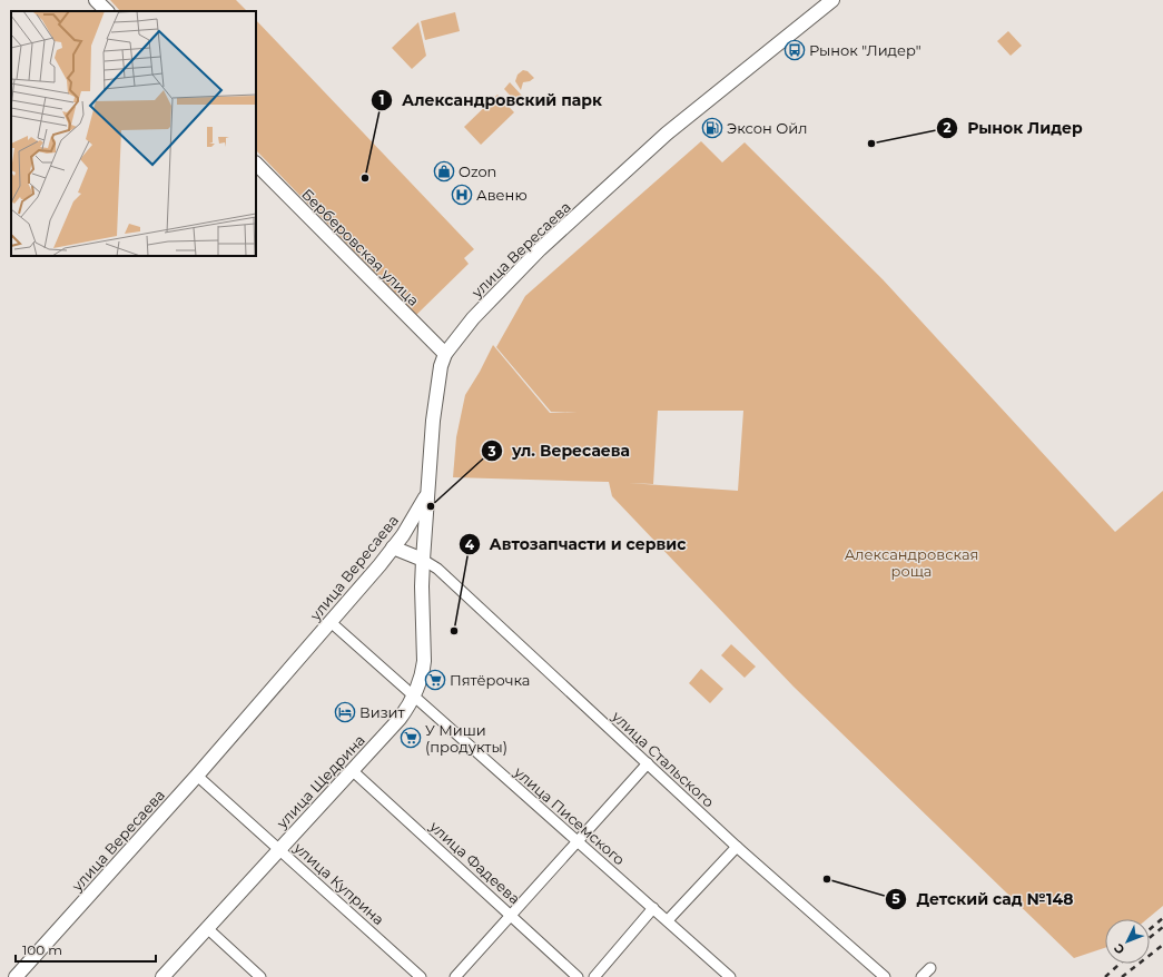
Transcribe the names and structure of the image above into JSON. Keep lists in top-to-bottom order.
{
  "streets": {
    "main road": ["Берберовская улица", "улица Вересаева", "улица Щедрина"],
    "street": [
      "улица Стальского",
      "улица Писемского",
      "улица Фадеева",
      "улица Куприна"
    ]
  },
  "crossings": [
    ["Берберовская улица", "улица Вересаева"],
    ["улица Вересаева", "улица Щедрина"],
    ["улица Вересаева", "улица Писемского"],
    ["улица Вересаева", "улица Куприна"],
    ["улица Стальского", "улица Щедрина"],
    ["улица Щедрина", "улица Писемского"],
    ["улица Щедрина", "улица Фадеева"],
    ["улица Щедрина", "улица Куприна"]
  ],
  "parks": ["Александровская роща"],
  "places": {
    "bus stop": ["Рынок \"Лидер\""],
    "fuel station": ["Эксон Ойл"],
    "other": [
      "Рынок Лидер",
      "Александровский парк",
      "ул. Вересаева",
      "Автозапчасти и сервис",
      "Детский сад №148"
    ],
    "shop": ["Ozon"],
    "hospital": ["Авеню"],
    "supermarket": ["Пятёрочка", "У Миши (продукты)"],
    "hotel": ["Визит"]
  },
  "scale_bar": "100 m",
  "north": "bottom left"
}
